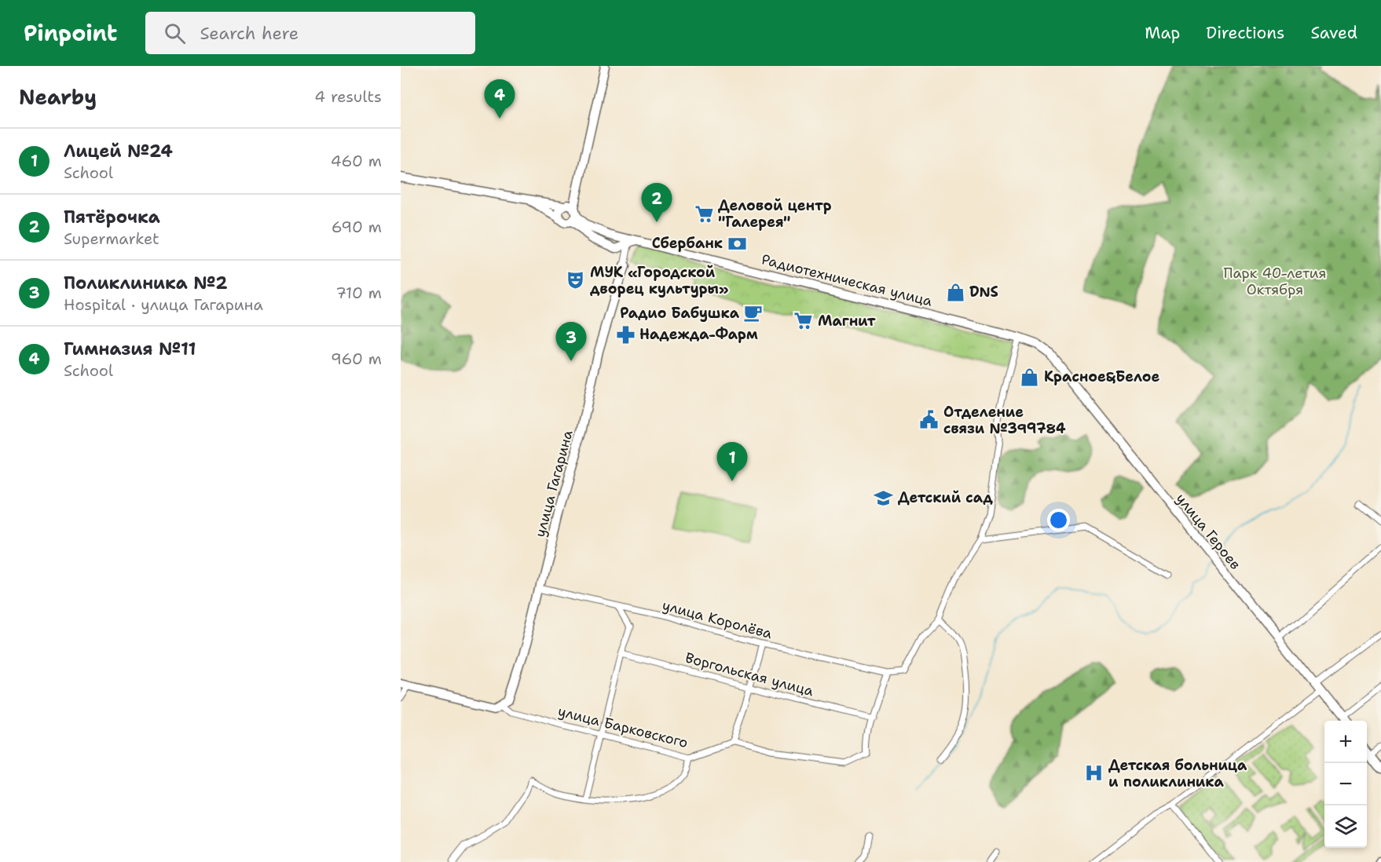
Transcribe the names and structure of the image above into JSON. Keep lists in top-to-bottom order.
{
  "streets": {
    "street": [
      "Радиотехническая улица",
      "улица Гагарина",
      "улица Героев",
      "улица Королёва",
      "Воргольская улица",
      "улица Барковского"
    ]
  },
  "crossings": [
    ["Радиотехническая улица", "улица Гагарина"],
    ["Радиотехническая улица", "улица Героев"],
    ["улица Гагарина", "улица Королёва"],
    ["улица Гагарина", "улица Барковского"]
  ],
  "parks": ["Парк 40-летия Октября"],
  "places": {
    "supermarket": ["Деловой центр \"Галерея\"", "Магнит"],
    "bank": ["Сбербанк"],
    "theatre": ["МУК «Городской дворец культуры»"],
    "shop": ["DNS", "Красное&Белое"],
    "cafe": ["Радио Бабушка"],
    "pharmacy": ["Надежда-Фарм"],
    "public building": ["Отделение связи №399784"],
    "school or university": ["Детский сад"],
    "hospital": ["Детская больница и поликлиника"]
  },
  "page": {
    "header": "Pinpoint",
    "search": "Search here",
    "nav": ["Map", "Directions", "Saved"],
    "heading": ["Nearby", "4 results"],
    "pins": [
      "4",
      "2",
      "3",
      "1"
    ],
    "list": [
      {
        "mark": "1",
        "name": "Лицей №24",
        "note": "School",
        "value": "460 m"
      },
      {
        "mark": "2",
        "name": "Пятёрочка",
        "note": "Supermarket",
        "value": "690 m"
      },
      {
        "mark": "3",
        "name": "Поликлиника №2",
        "note": "Hospital · улица Гагарина",
        "value": "710 m"
      },
      {
        "mark": "4",
        "name": "Гимназия №11",
        "note": "School",
        "value": "960 m"
      }
    ],
    "map_buttons": ["+", "−"]
  }
}
